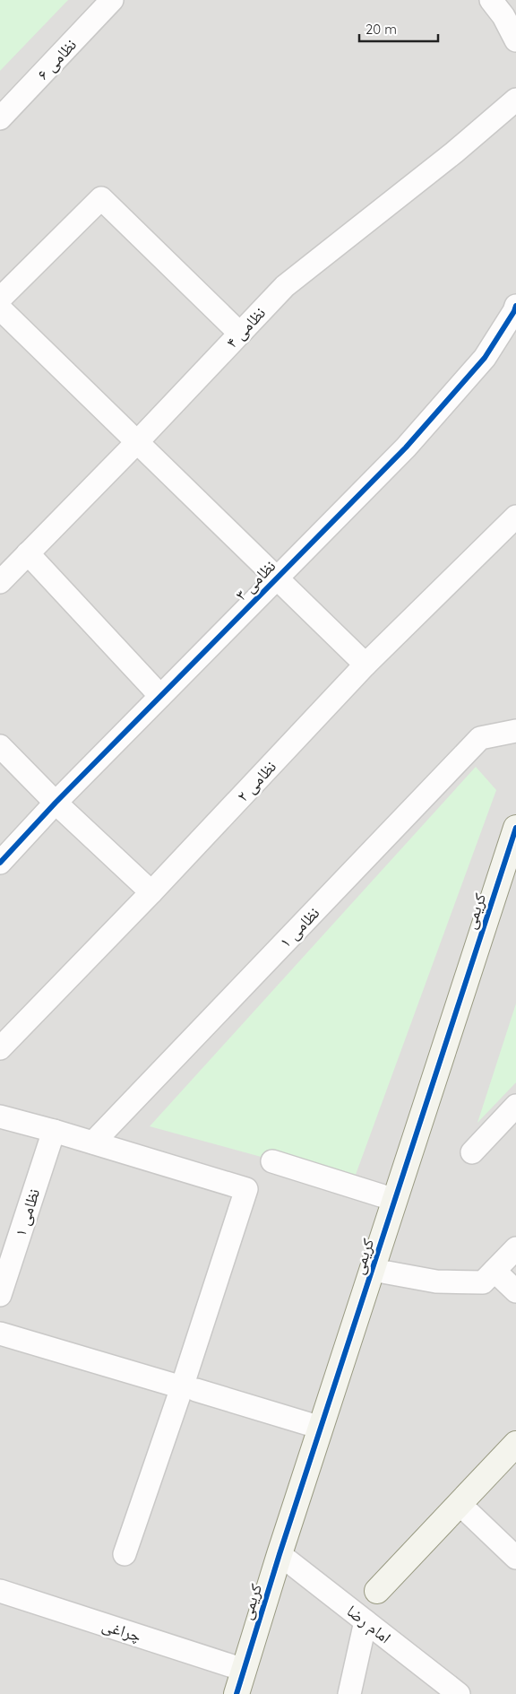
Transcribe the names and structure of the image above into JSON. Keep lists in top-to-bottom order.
{
  "streets": {
    "street": [
      "نظامی ۶",
      "نظامی ۴",
      "نظامی ۳",
      "نظامی ۲",
      "کریمی",
      "نظامی ۱",
      "امام رضا",
      "چراغی"
    ]
  },
  "crossings": [
    ["کریمی", "امام رضا"],
    ["کریمی", "چراغی"]
  ],
  "scale_bar": "20 m"
}
